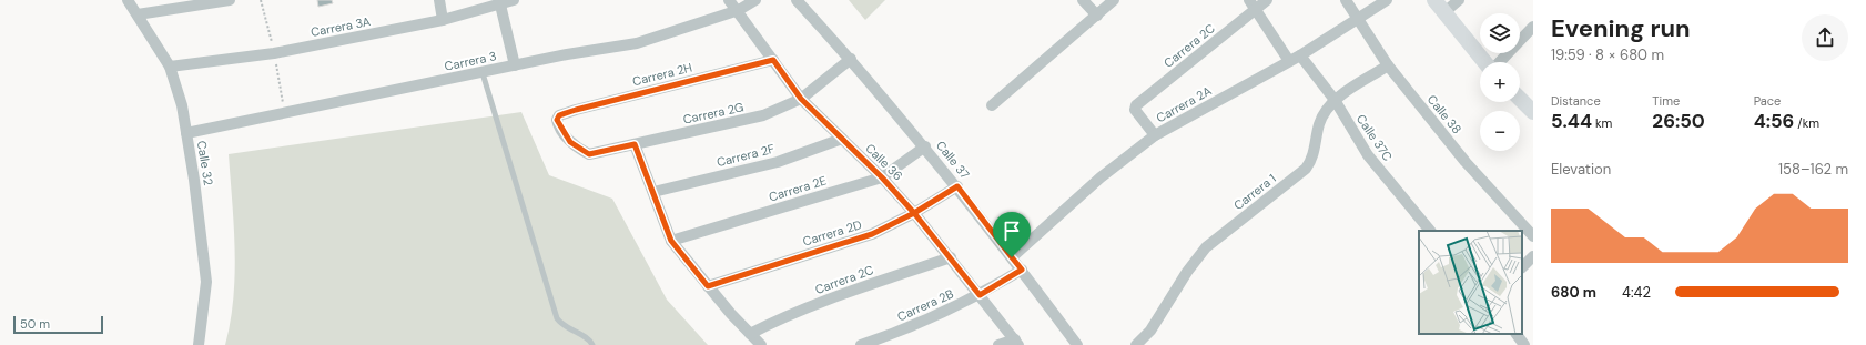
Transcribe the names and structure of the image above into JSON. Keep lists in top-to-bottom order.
{
  "streets": {
    "street": [
      "Carrera 3A",
      "Carrera 2C",
      "Carrera 3",
      "Carrera 2H",
      "Carrera 2A",
      "Carrera 2G",
      "Calle 38",
      "Calle 37C",
      "Carrera 2F",
      "Calle 37",
      "Calle 36",
      "Calle 32",
      "Carrera 2E",
      "Carrera 1",
      "Carrera 2D",
      "Carrera 2B"
    ]
  },
  "crossings": [
    ["Carrera 3A", "Calle 32"],
    ["Carrera 2C", "Carrera 2A"],
    ["Carrera 2C", "Calle 36"],
    ["Carrera 3", "Calle 36"],
    ["Carrera 3", "Calle 32"],
    ["Carrera 2H", "Carrera 2G"],
    ["Carrera 2H", "Calle 36"],
    ["Carrera 2A", "Calle 38"],
    ["Carrera 2A", "Calle 37C"],
    ["Carrera 2A", "Calle 37"],
    ["Carrera 2G", "Calle 37"],
    ["Carrera 2G", "Calle 36"],
    ["Calle 38", "Carrera 1"],
    ["Calle 37C", "Carrera 1"],
    ["Carrera 2F", "Calle 36"],
    ["Calle 37", "Carrera 2E"],
    ["Calle 37", "Carrera 2D"],
    ["Calle 37", "Carrera 2B"],
    ["Calle 36", "Carrera 2E"],
    ["Calle 36", "Carrera 2D"],
    ["Calle 36", "Carrera 2B"]
  ],
  "scale_bar": "50 m",
  "page": {
    "heading": ["Evening run", "19:59 · 8 × 680 m"],
    "map_buttons": ["+", "−"],
    "stats": [
      ["Distance", "5.44 km"],
      ["Time", "26:50"],
      ["Pace", "4:56 /km"]
    ],
    "chart": ["Elevation", "158–162 m"],
    "list": [
      {
        "name": "680 m",
        "note": "4:42"
      }
    ],
    "scale": "50 m"
  }
}
